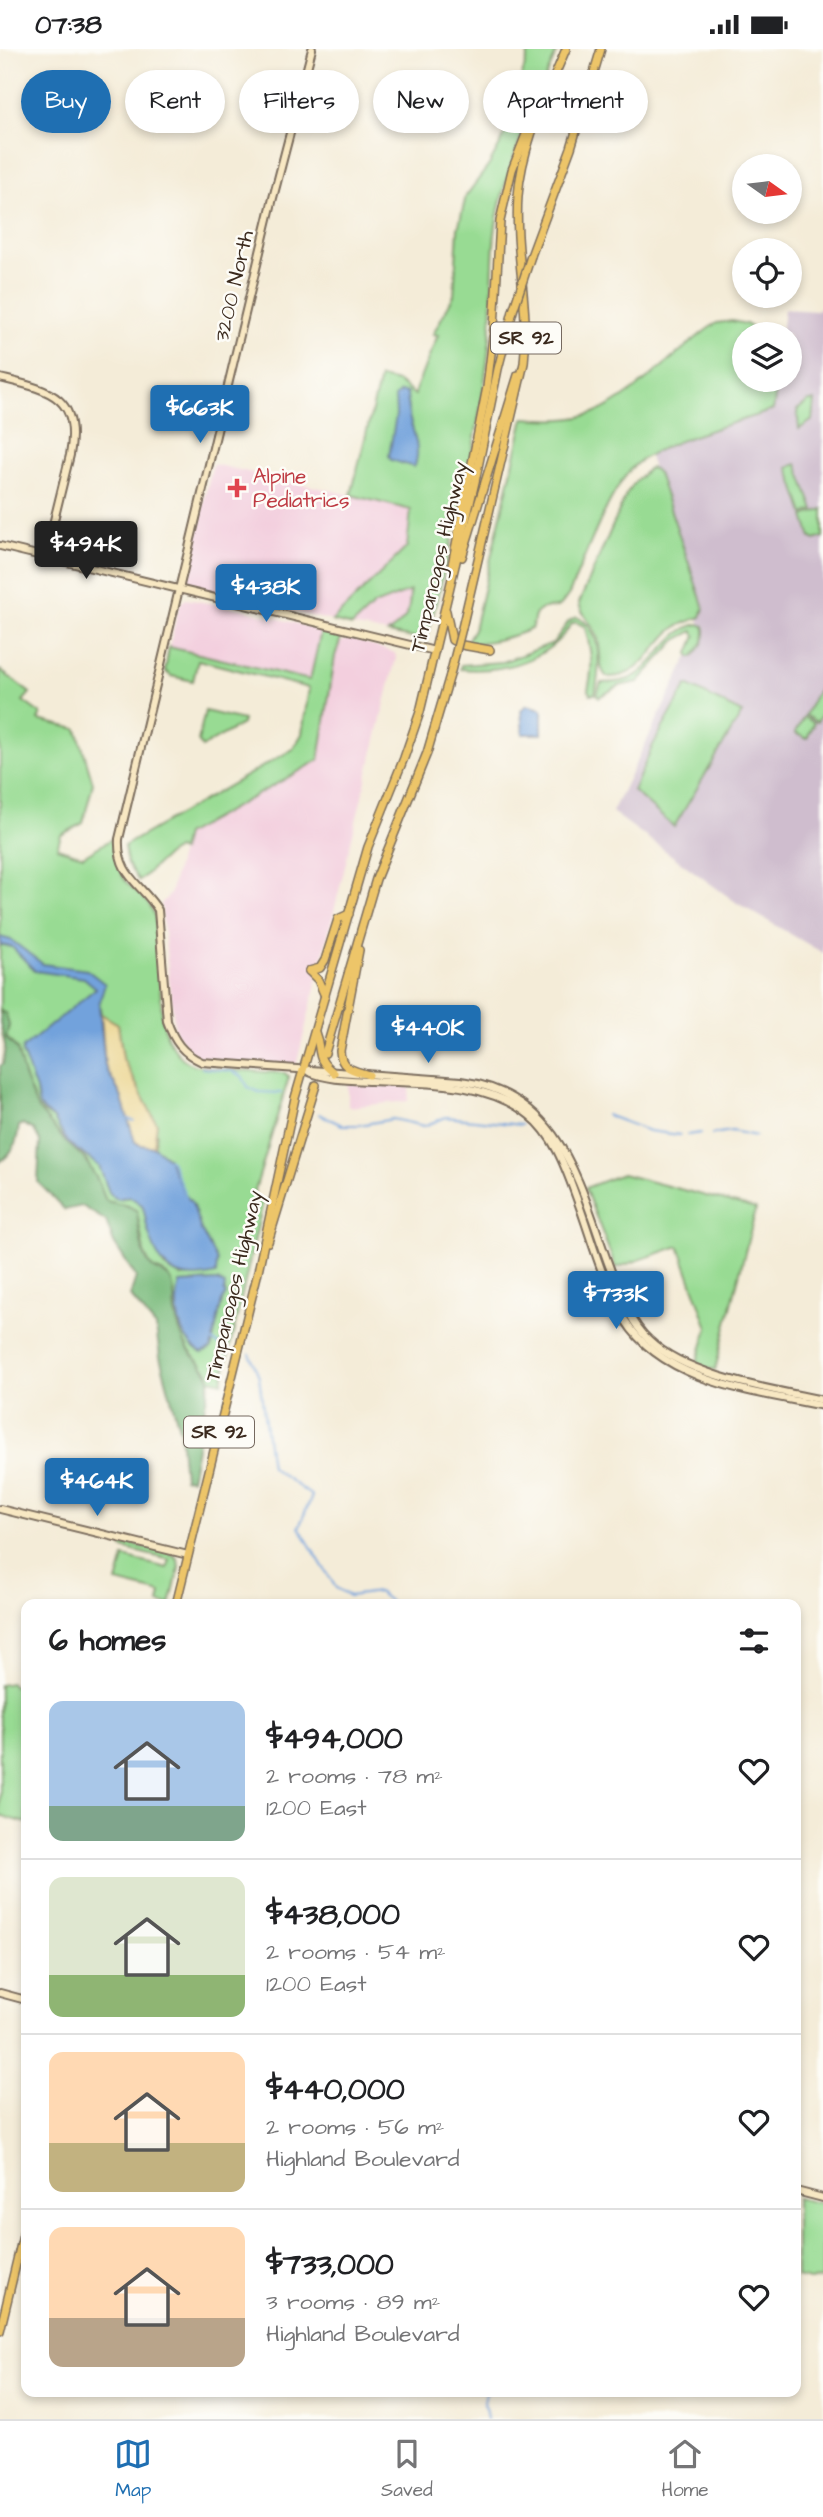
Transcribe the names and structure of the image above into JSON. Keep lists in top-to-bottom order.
{
  "streets": {
    "main road": ["3200 North", "SR 92", "Timpanogos Highway"]
  },
  "crossings": [
    ["3200 North", "Timpanogos Highway"],
    ["SR 92", "Timpanogos Highway"]
  ],
  "places": {
    "health": ["Alpine Pediatrics"]
  },
  "north": "right",
  "page": {
    "status": "07:38",
    "chip": [
      "Buy",
      "Rent",
      "Filters",
      "New",
      "Apartment"
    ],
    "price": [
      "$663K",
      "$494K",
      "$438K",
      "$440K",
      "$733K",
      "$464K"
    ],
    "heading": "6 homes",
    "list": [
      {
        "name": "$494,000",
        "note": "2 rooms · 78 m² · 1200 East"
      },
      {
        "name": "$438,000",
        "note": "2 rooms · 54 m² · 1200 East"
      },
      {
        "name": "$440,000",
        "note": "2 rooms · 56 m² · Highland Boulevard"
      },
      {
        "name": "$733,000",
        "note": "3 rooms · 89 m² · Highland Boulevard"
      }
    ],
    "tabs": ["Map", "Saved", "Home"]
  }
}
